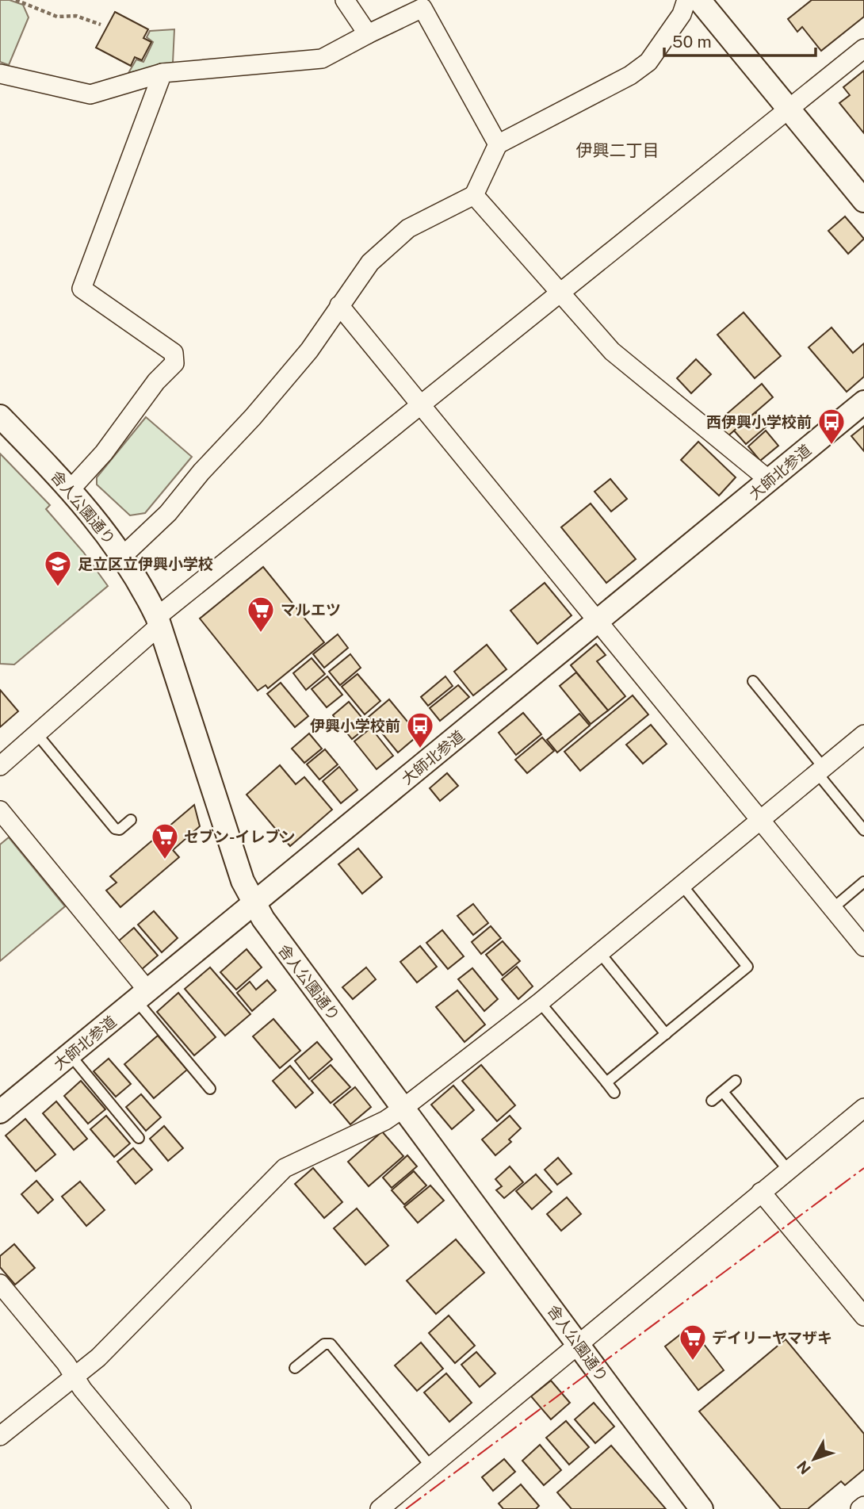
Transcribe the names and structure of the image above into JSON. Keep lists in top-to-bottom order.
{
  "streets": {
    "street": ["大師北参道", "舎人公園通り"]
  },
  "crossings": [
    ["大師北参道", "舎人公園通り"]
  ],
  "districts": ["伊興二丁目"],
  "places": {
    "bus stop": ["西伊興小学校前", "伊興小学校前"],
    "school or university": ["足立区立伊興小学校"],
    "supermarket": ["マルエツ", "セブン-イレブン", "デイリーヤマザキ"]
  },
  "scale_bar": "50 m",
  "north": "bottom left"
}
